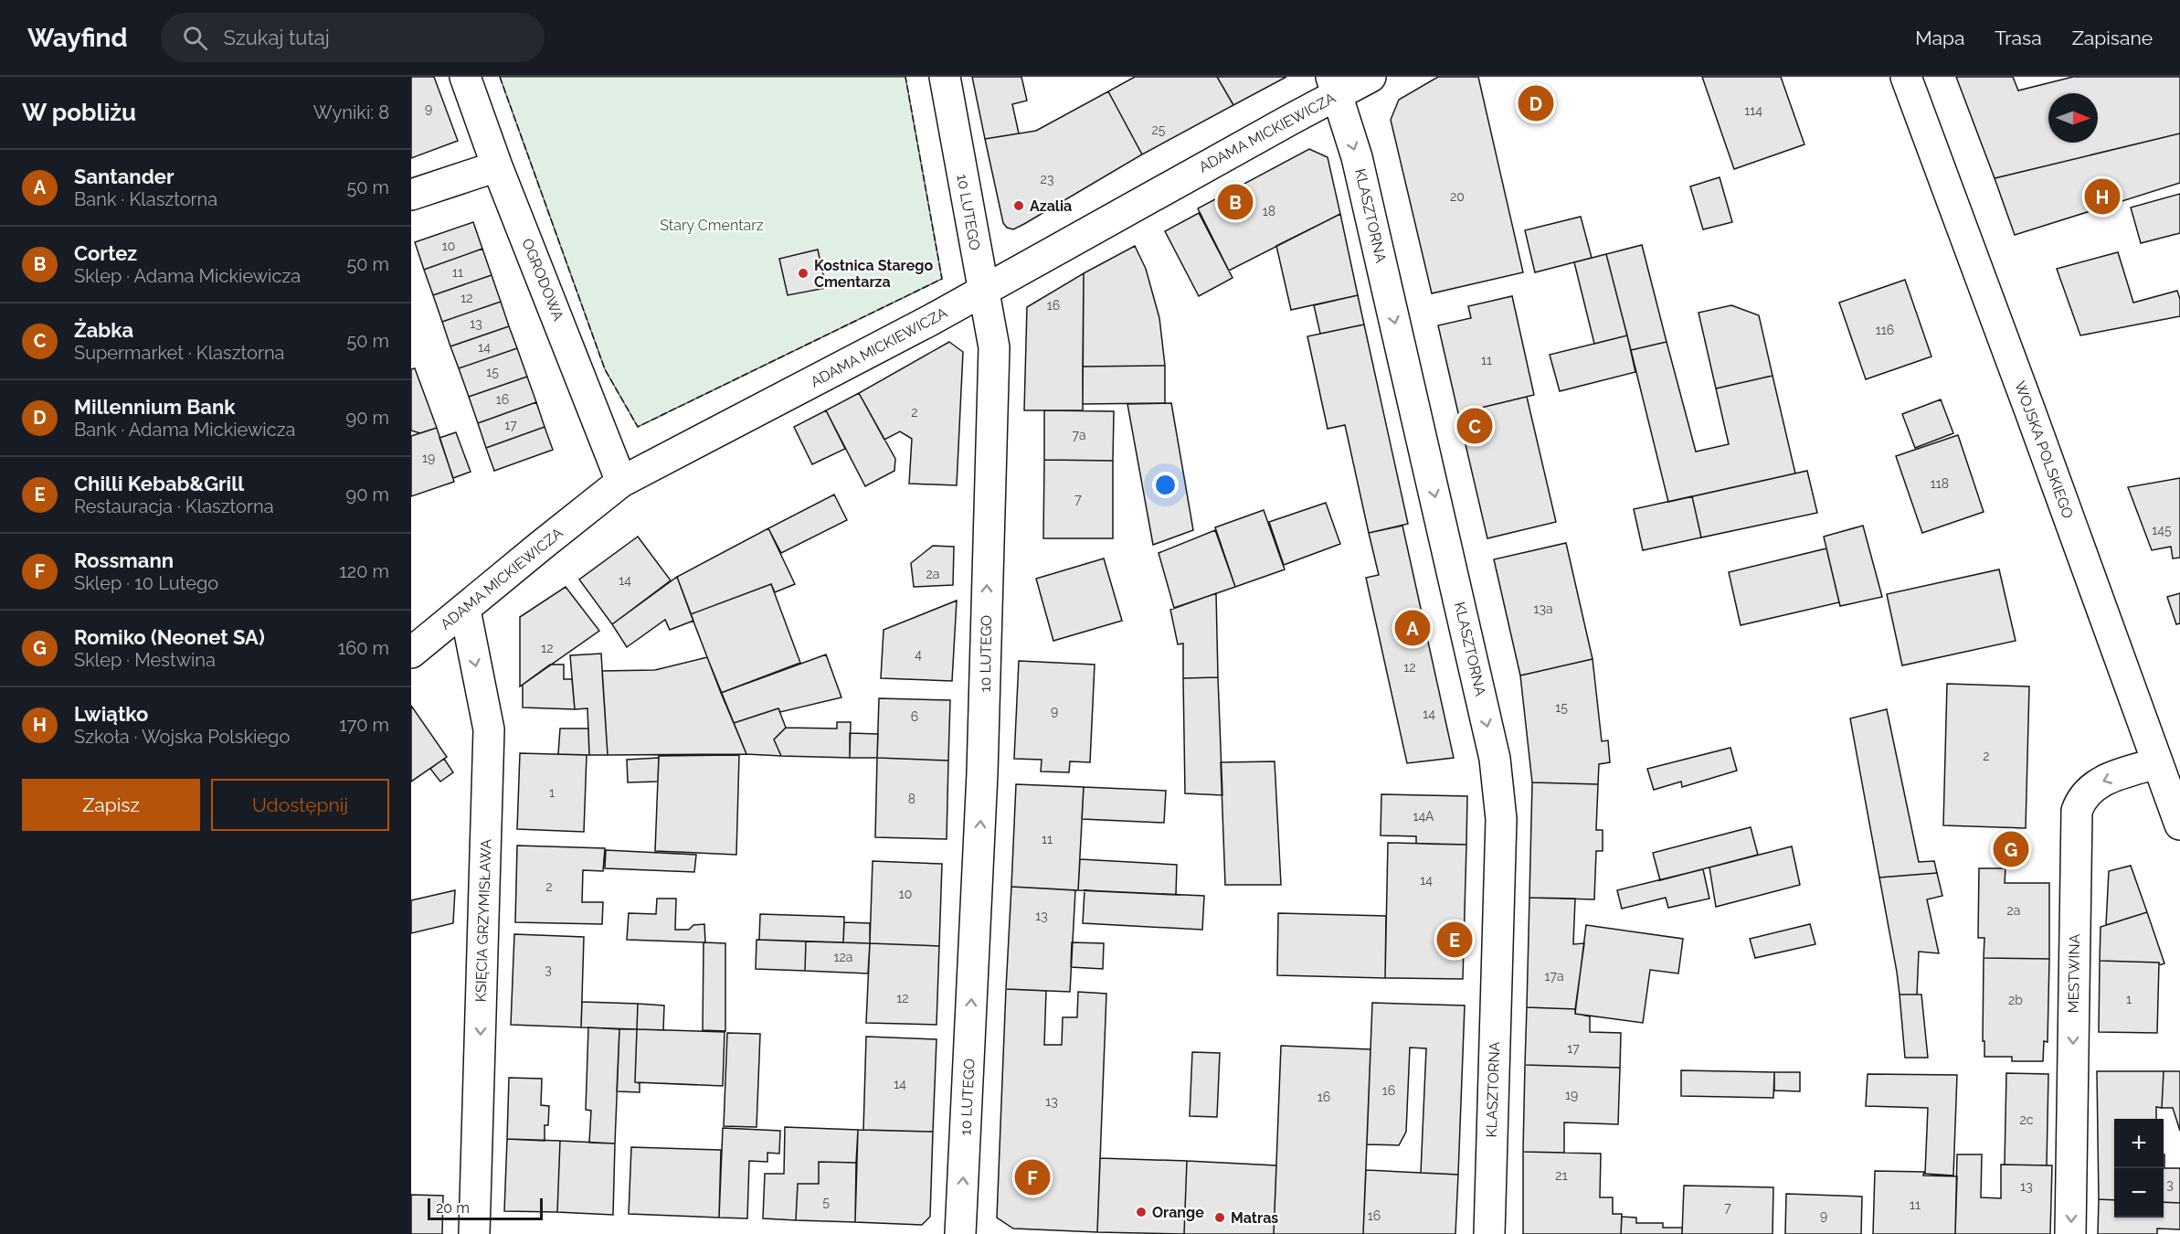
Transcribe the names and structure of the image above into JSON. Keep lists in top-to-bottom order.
{
  "streets": {
    "street": [
      "ADAMA MICKIEWICZA",
      "10 LUTEGO",
      "KLASZTORNA",
      "OGRODOWA",
      "WOJSKA POLSKIEGO",
      "KSIĘCIA GRZYMISŁAWA",
      "MESTWINA"
    ]
  },
  "crossings": [
    ["ADAMA MICKIEWICZA", "10 LUTEGO"],
    ["ADAMA MICKIEWICZA", "KLASZTORNA"],
    ["ADAMA MICKIEWICZA", "OGRODOWA"],
    ["ADAMA MICKIEWICZA", "KSIĘCIA GRZYMISŁAWA"],
    ["WOJSKA POLSKIEGO", "MESTWINA"]
  ],
  "one_way": [
    "10 LUTEGO",
    "KLASZTORNA",
    "KSIĘCIA GRZYMISŁAWA",
    "MESTWINA"
  ],
  "parks": ["Stary Cmentarz"],
  "places": [
    "Azalia",
    "Kostnica Starego Cmentarza",
    "Orange",
    "Matras"
  ],
  "house_numbers": [
    "9",
    "114",
    "25",
    "23",
    "20",
    "18",
    "10",
    "11",
    "12",
    "16",
    "13",
    "116",
    "14",
    "11",
    "15",
    "16",
    "2",
    "17",
    "7a",
    "19",
    "118",
    "7",
    "145",
    "2a",
    "14",
    "13a",
    "12",
    "4",
    "12",
    "15",
    "9",
    "14",
    "6",
    "2",
    "1",
    "8",
    "14A",
    "11",
    "14",
    "2",
    "10",
    "2a",
    "13",
    "12a",
    "3",
    "17a",
    "12",
    "1",
    "2b",
    "17",
    "14",
    "16",
    "19",
    "16",
    "13",
    "2c",
    "21",
    "3",
    "13",
    "5",
    "11",
    "7",
    "16",
    "9"
  ],
  "scale_bar": "20 m",
  "north": "right",
  "page": {
    "header": "Wayfind",
    "search": "Szukaj tutaj",
    "nav": ["Mapa", "Trasa", "Zapisane"],
    "heading": ["W pobliżu", "Wyniki: 8"],
    "pins": [
      "D",
      "H",
      "B",
      "C",
      "A",
      "G",
      "E",
      "F"
    ],
    "list": [
      {
        "mark": "A",
        "name": "Santander",
        "note": "Bank · Klasztorna",
        "value": "50 m"
      },
      {
        "mark": "B",
        "name": "Cortez",
        "note": "Sklep · Adama Mickiewicza",
        "value": "50 m"
      },
      {
        "mark": "C",
        "name": "Żabka",
        "note": "Supermarket · Klasztorna",
        "value": "50 m"
      },
      {
        "mark": "D",
        "name": "Millennium Bank",
        "note": "Bank · Adama Mickiewicza",
        "value": "90 m"
      },
      {
        "mark": "E",
        "name": "Chilli Kebab&Grill",
        "note": "Restauracja · Klasztorna",
        "value": "90 m"
      },
      {
        "mark": "F",
        "name": "Rossmann",
        "note": "Sklep · 10 Lutego",
        "value": "120 m"
      },
      {
        "mark": "G",
        "name": "Romiko (Neonet SA)",
        "note": "Sklep · Mestwina",
        "value": "160 m"
      },
      {
        "mark": "H",
        "name": "Lwiątko",
        "note": "Szkoła · Wojska Polskiego",
        "value": "170 m"
      }
    ],
    "buttons": ["Zapisz", "Udostępnij"],
    "map_buttons": ["+", "−"],
    "scale": "20 m"
  }
}
